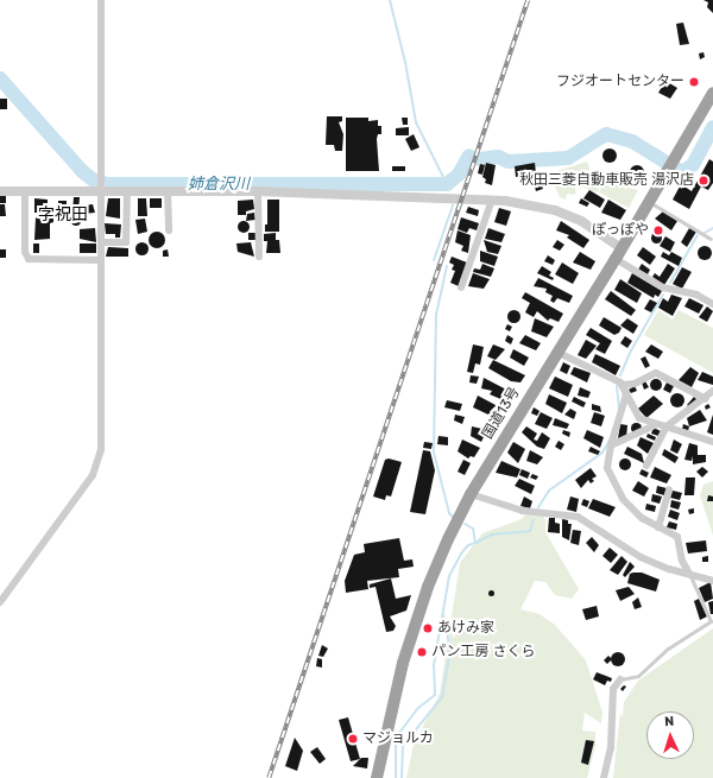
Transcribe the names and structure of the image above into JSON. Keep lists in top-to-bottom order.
{
  "streets": {
    "highway": ["国道13号"]
  },
  "districts": ["字祝田"],
  "water": ["姉倉沢川"],
  "places": [
    "フジオートセンター",
    "秋田三菱自動車販売 湯沢店",
    "ぽっぽや",
    "あけみ家",
    "パン工房 さくら",
    "マジョルカ"
  ],
  "north": "top"
}
